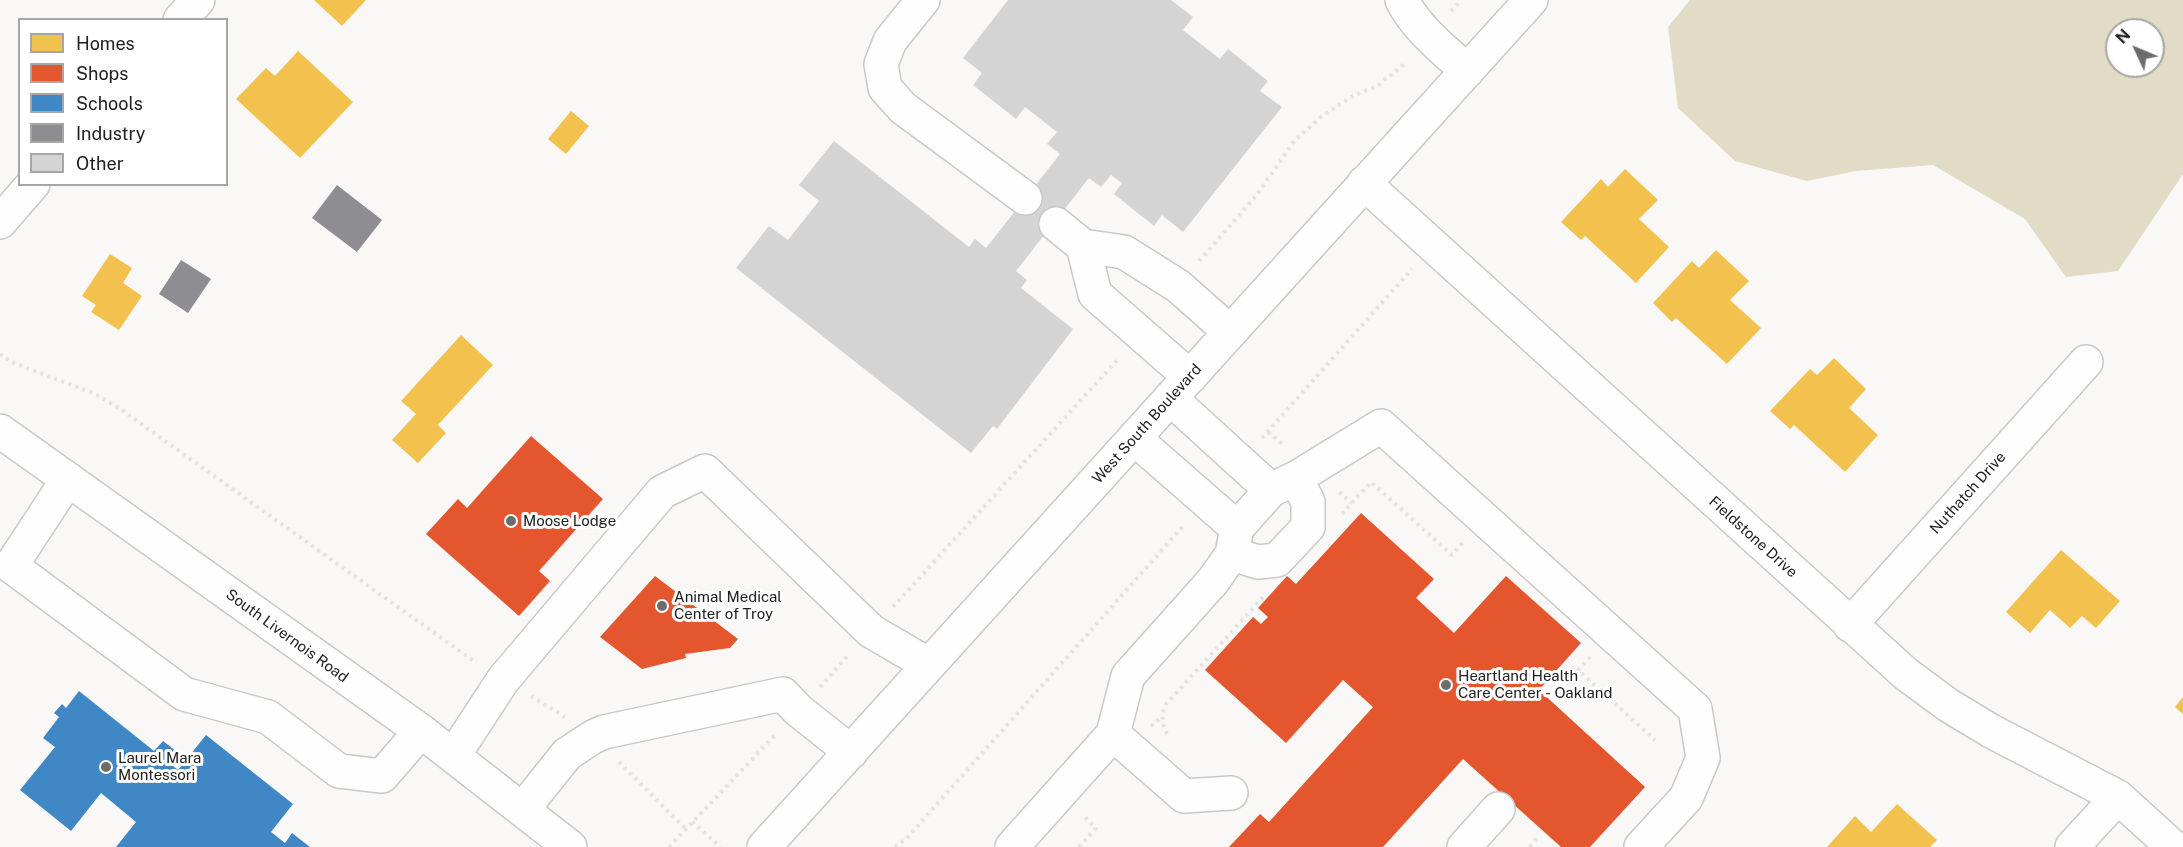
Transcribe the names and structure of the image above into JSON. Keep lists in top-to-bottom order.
{
  "streets": {
    "street": [
      "West South Boulevard",
      "Nuthatch Drive",
      "Fieldstone Drive",
      "South Livernois Road"
    ]
  },
  "crossings": [
    ["West South Boulevard", "Fieldstone Drive"],
    ["Nuthatch Drive", "Fieldstone Drive"]
  ],
  "places": [
    "Moose Lodge",
    "Animal Medical Center of Troy",
    "Heartland Health Care Center - Oakland",
    "Laurel Mara Montessori"
  ],
  "legend": [
    "Homes",
    "Shops",
    "Schools",
    "Industry",
    "Other"
  ],
  "north": "top left"
}
